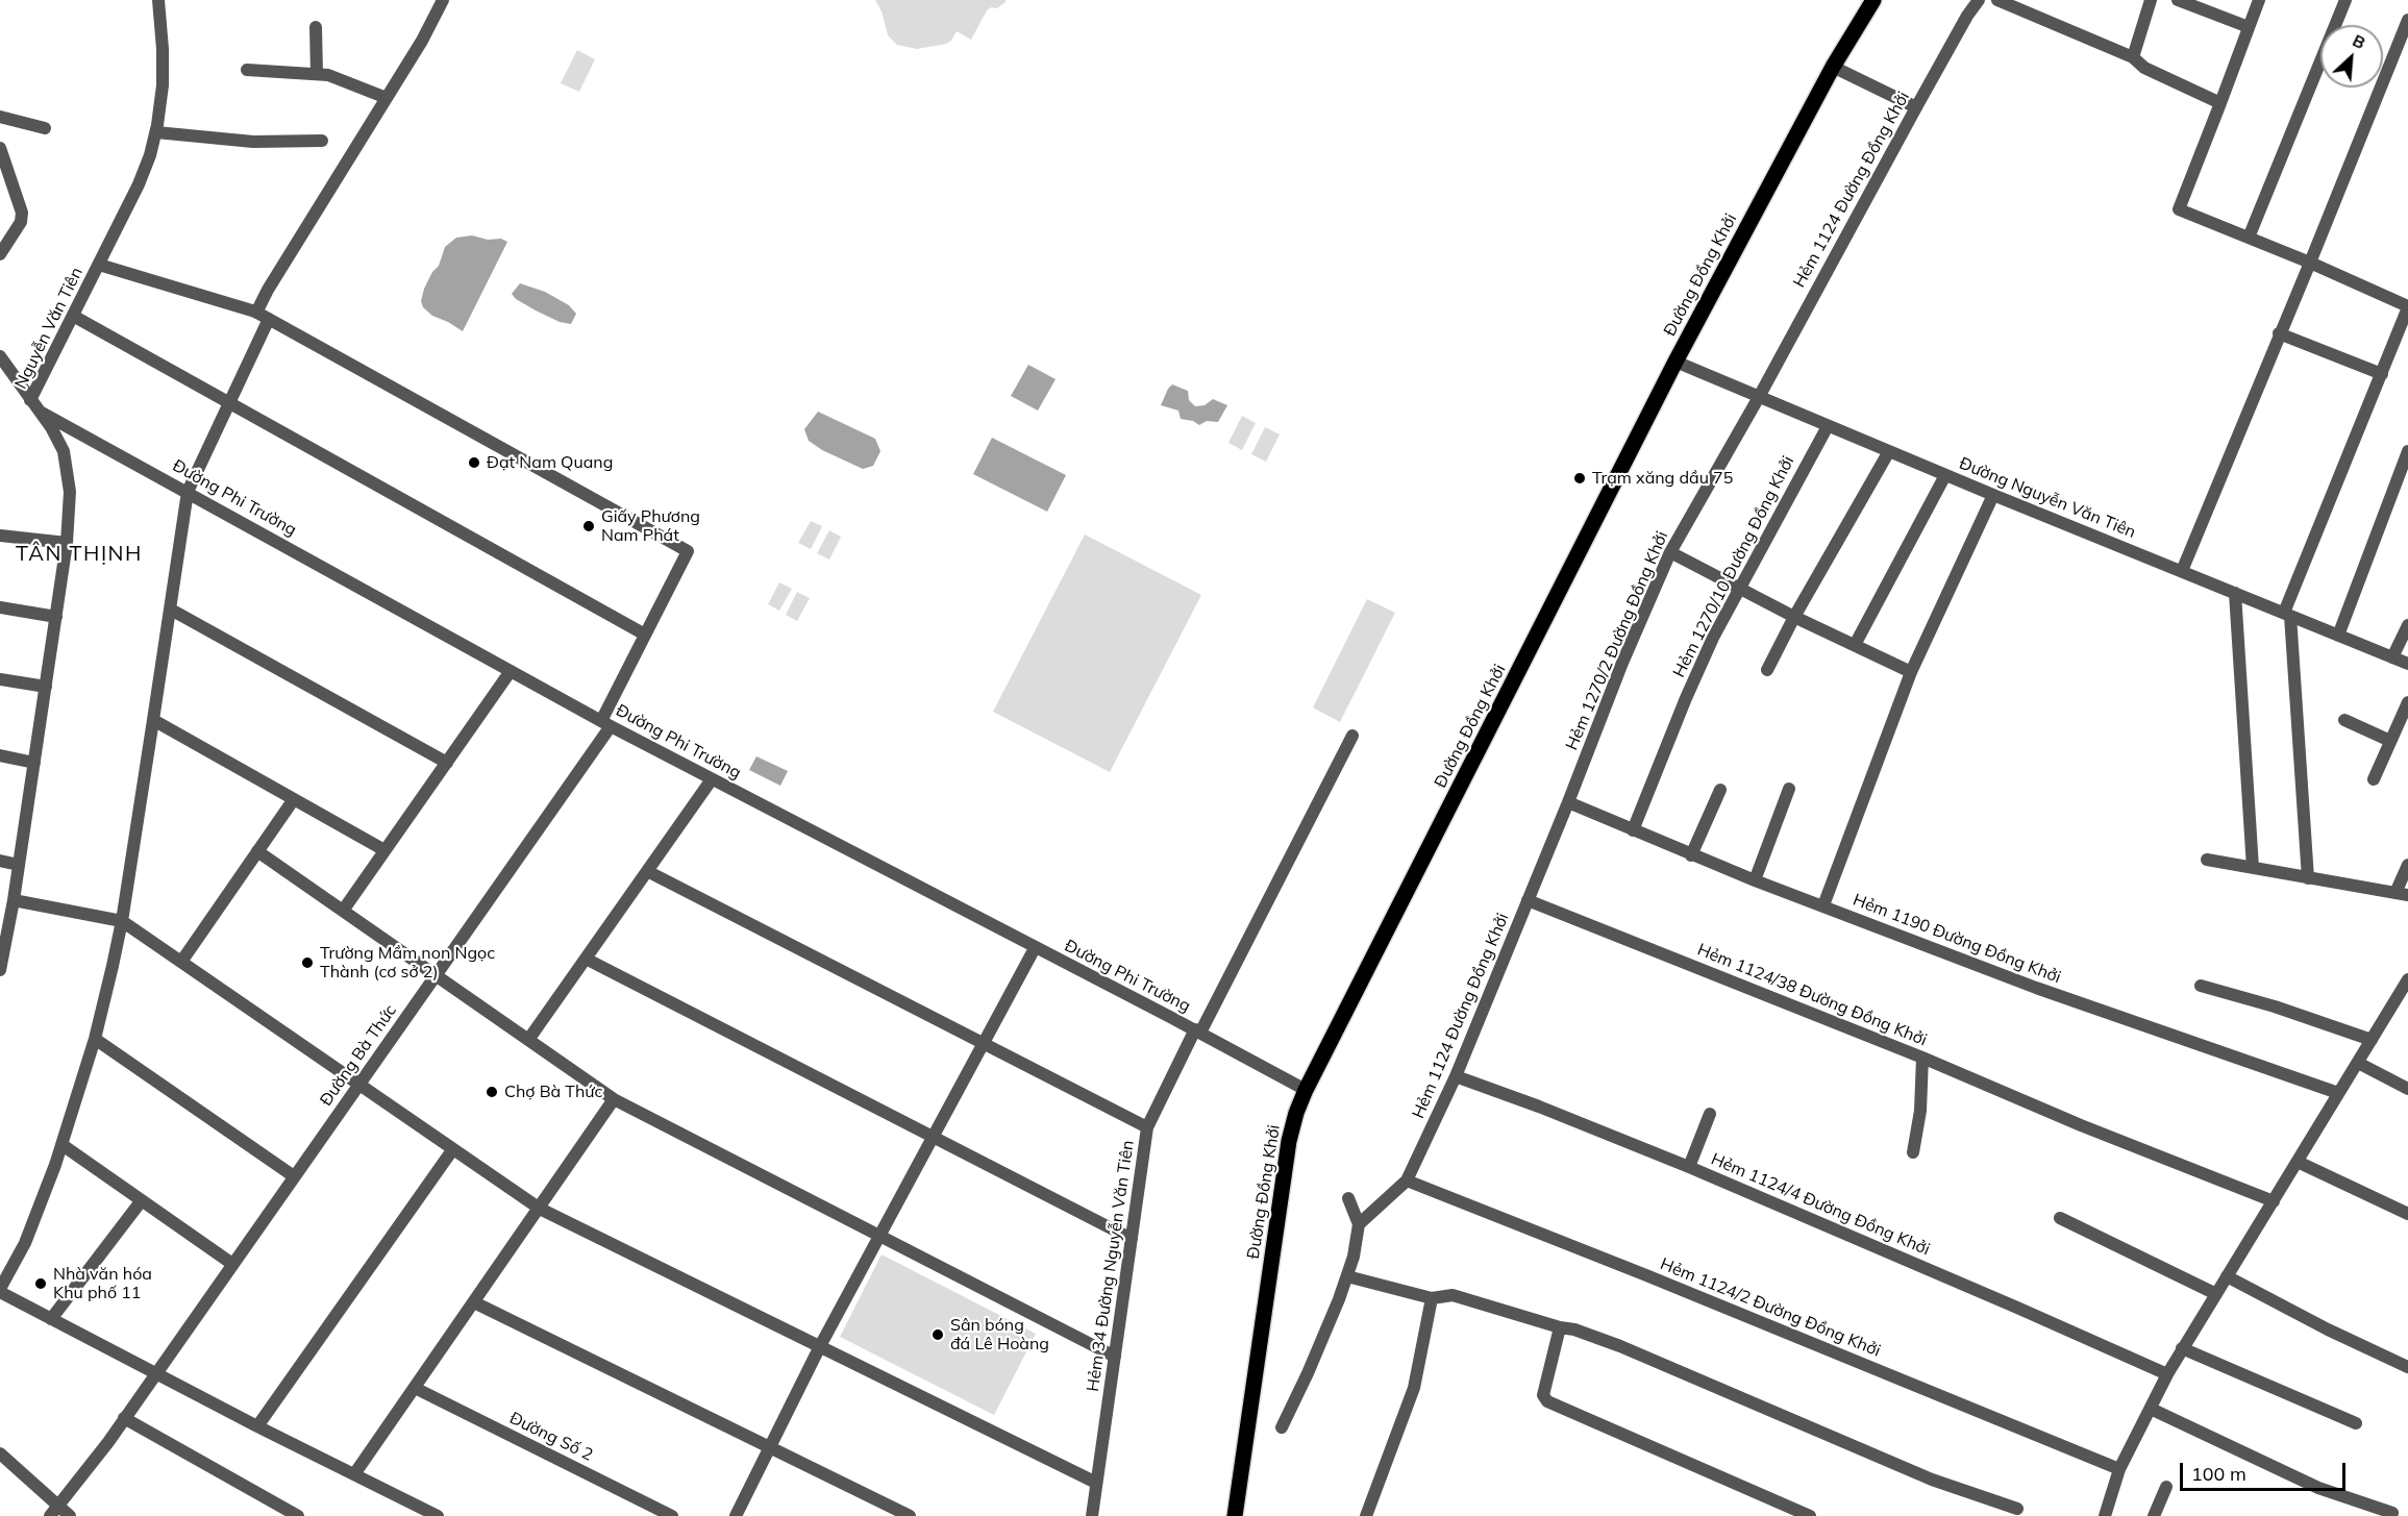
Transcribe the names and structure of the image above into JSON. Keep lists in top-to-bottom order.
{
  "streets": {
    "main road": ["Đường Đồng Khởi"],
    "street": [
      "Hẻm 1124 Đường Đồng Khởi",
      "Nguyễn Văn Tiên",
      "Đường Phi Trường",
      "Đường Nguyễn Văn Tiên",
      "Hẻm 1270/10 Đường Đồng Khởi",
      "Hẻm 1270/2 Đường Đồng Khởi",
      "Hẻm 1190 Đường Đồng Khởi",
      "Hẻm 1124/38 Đường Đồng Khởi",
      "Đường Bà Thức",
      "Hẻm 1124/4 Đường Đồng Khởi",
      "Hẻm 34 Đường Nguyễn Văn Tiên",
      "Hẻm 1124/2 Đường Đồng Khởi",
      "Đường Số 2"
    ]
  },
  "crossings": [
    ["Hẻm 1124 Đường Đồng Khởi", "Đường Nguyễn Văn Tiên"],
    ["Hẻm 1124 Đường Đồng Khởi", "Hẻm 1270/2 Đường Đồng Khởi"],
    ["Hẻm 1124 Đường Đồng Khởi", "Hẻm 1190 Đường Đồng Khởi"],
    ["Hẻm 1124 Đường Đồng Khởi", "Hẻm 1124/38 Đường Đồng Khởi"],
    ["Hẻm 1124 Đường Đồng Khởi", "Hẻm 1124/4 Đường Đồng Khởi"],
    ["Hẻm 1124 Đường Đồng Khởi", "Hẻm 1124/2 Đường Đồng Khởi"],
    ["Đường Đồng Khởi", "Đường Phi Trường"],
    ["Đường Đồng Khởi", "Đường Nguyễn Văn Tiên"],
    ["Nguyễn Văn Tiên", "Đường Phi Trường"],
    ["Đường Phi Trường", "Đường Bà Thức"],
    ["Đường Phi Trường", "Hẻm 34 Đường Nguyễn Văn Tiên"],
    ["Đường Nguyễn Văn Tiên", "Hẻm 1270/10 Đường Đồng Khởi"],
    ["Đường Nguyễn Văn Tiên", "Hẻm 1270/2 Đường Đồng Khởi"],
    ["Hẻm 1270/10 Đường Đồng Khởi", "Hẻm 1190 Đường Đồng Khởi"],
    ["Hẻm 1270/2 Đường Đồng Khởi", "Hẻm 1190 Đường Đồng Khởi"]
  ],
  "districts": ["TÂN THỊNH"],
  "places": [
    "Đạt Nam Quang",
    "Trạm xăng dầu 75",
    "Giấy Phương Nam Phát",
    "Trường Mầm non Ngọc Thành (cơ sở 2)",
    "Chợ Bà Thức",
    "Nhà văn hóa Khu phố 11",
    "Sân bóng đá Lê Hoàng"
  ],
  "scale_bar": "100 m",
  "north": "top right"
}
